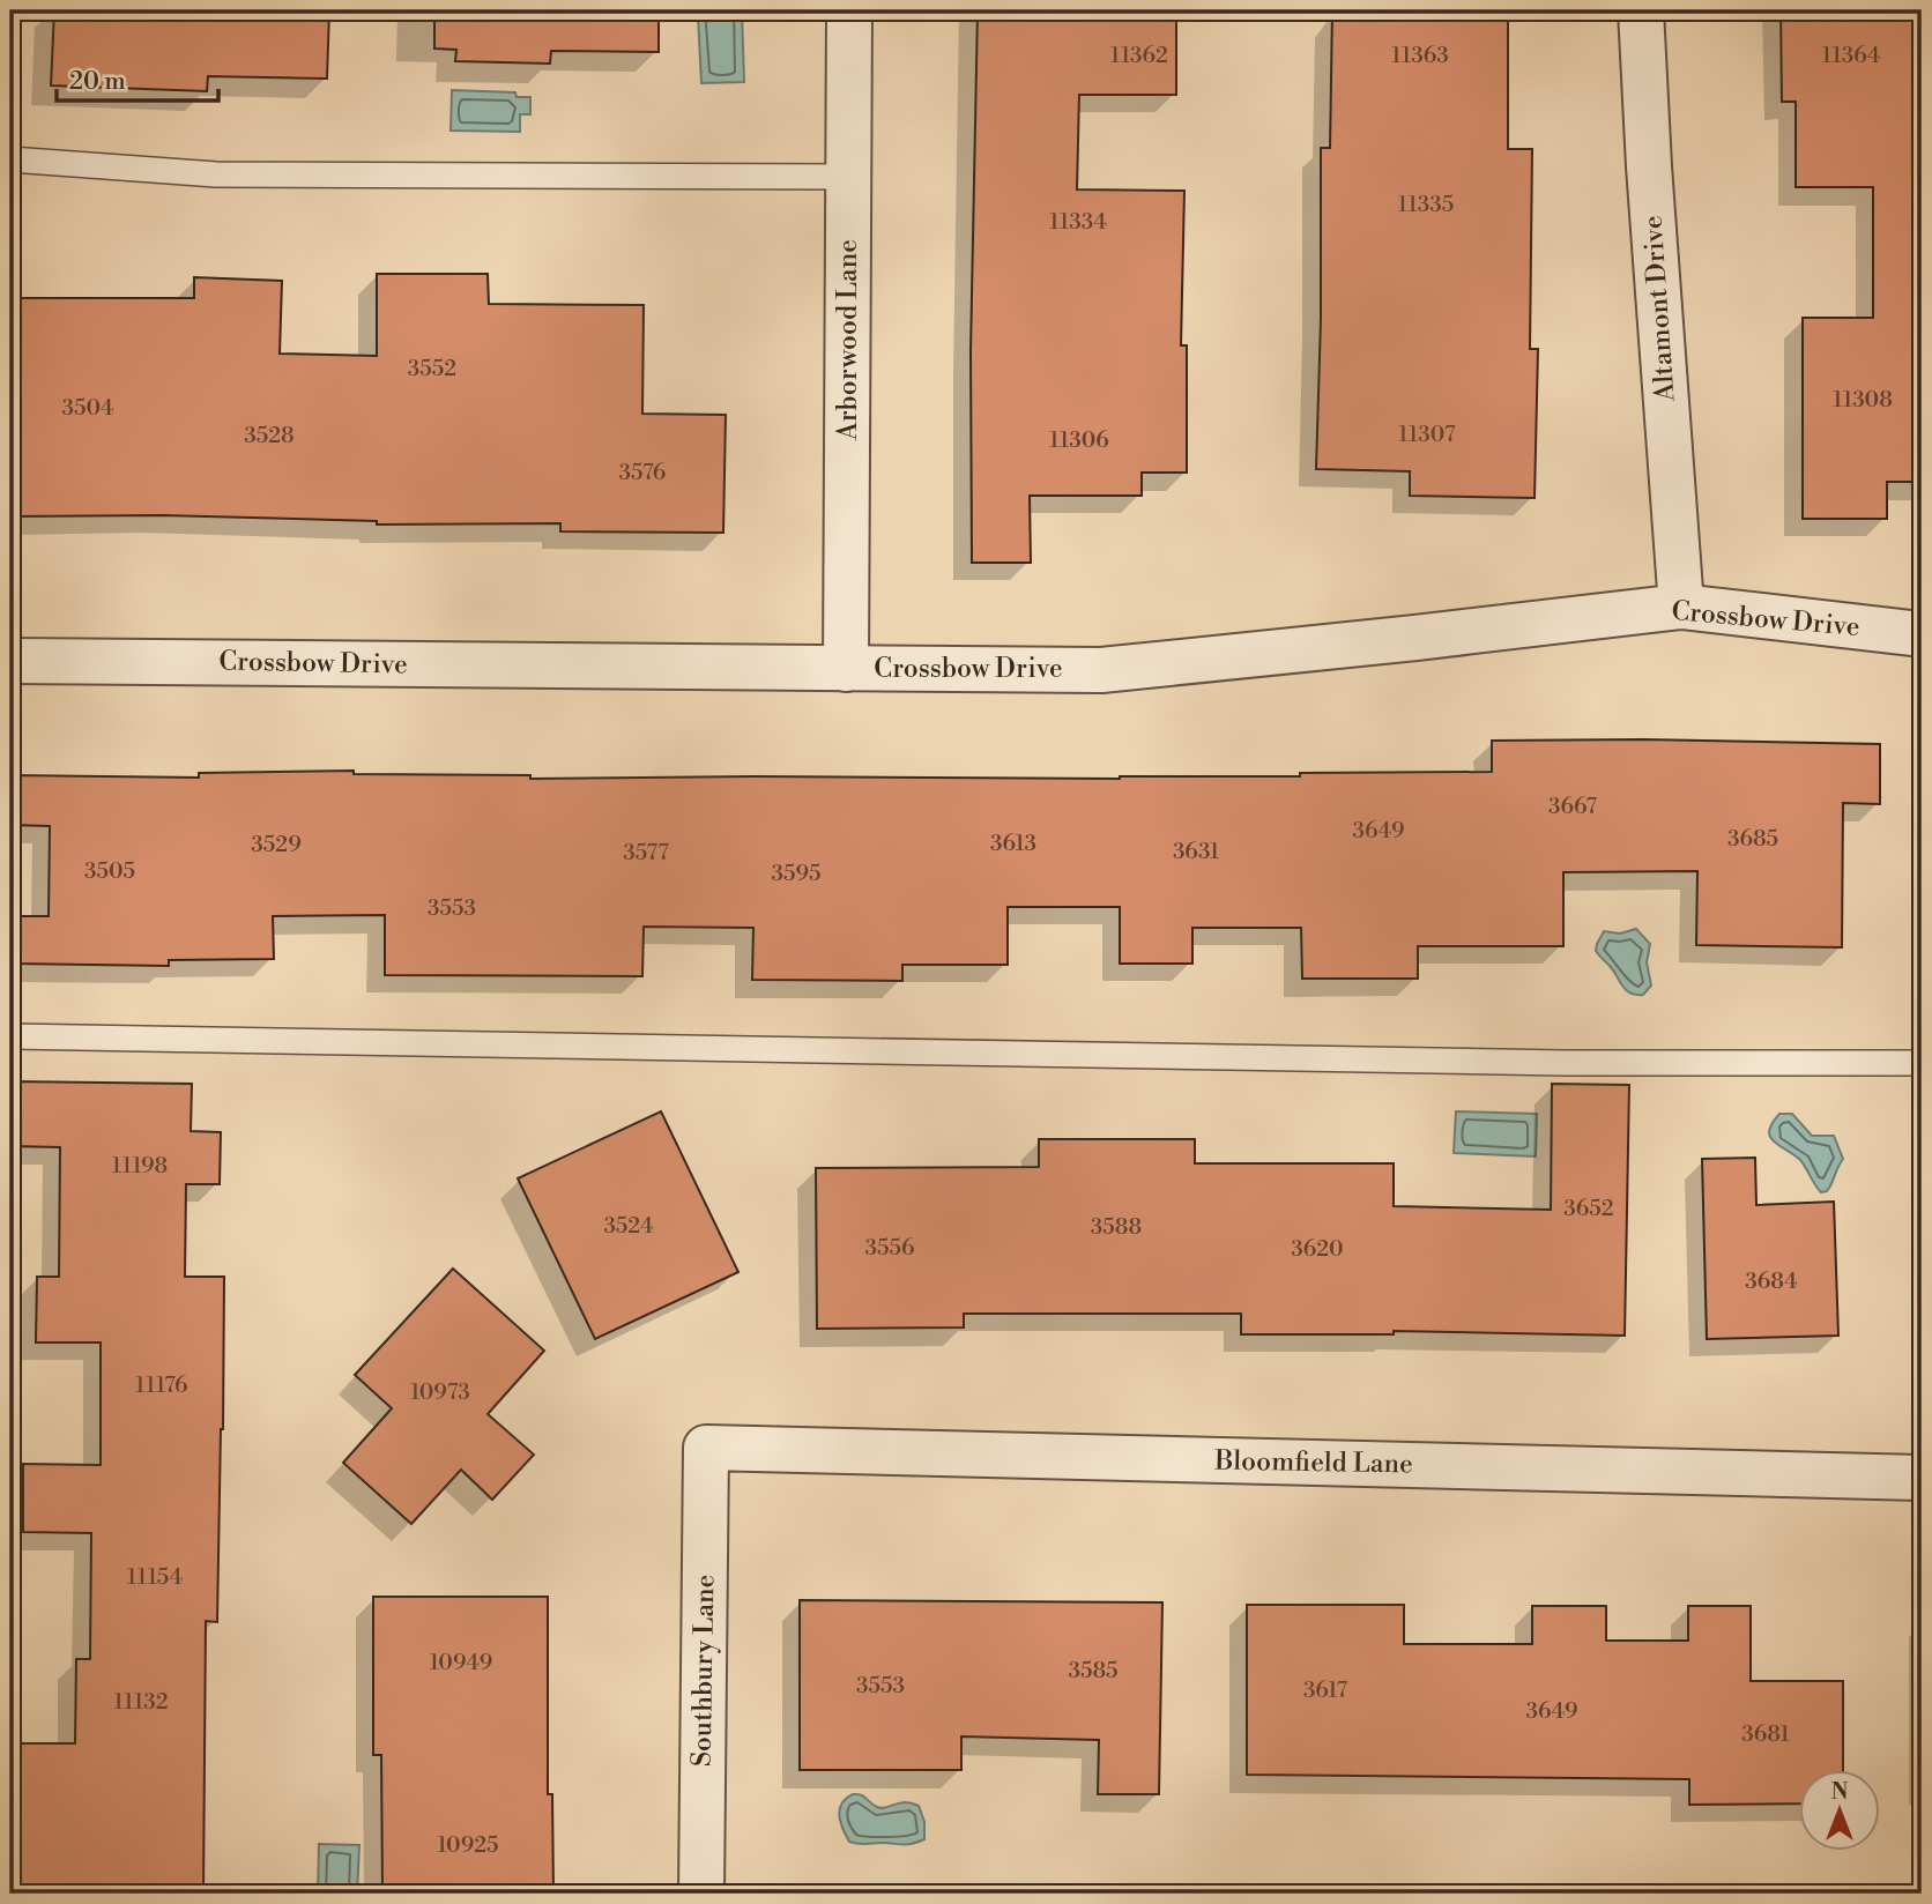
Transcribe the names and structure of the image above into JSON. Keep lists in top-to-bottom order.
{
  "streets": {
    "street": [
      "Altamont Drive",
      "Arborwood Lane",
      "Crossbow Drive",
      "Bloomfield Lane",
      "Southbury Lane"
    ]
  },
  "crossings": [
    ["Altamont Drive", "Crossbow Drive"],
    ["Arborwood Lane", "Crossbow Drive"],
    ["Bloomfield Lane", "Southbury Lane"]
  ],
  "house_numbers": [
    "11362",
    "11363",
    "11364",
    "11335",
    "11334",
    "3552",
    "11308",
    "3504",
    "11307",
    "3528",
    "11306",
    "3576",
    "3667",
    "3649",
    "3685",
    "3613",
    "3529",
    "3631",
    "3577",
    "3505",
    "3595",
    "3553",
    "11198",
    "3652",
    "3524",
    "3588",
    "3556",
    "3620",
    "3684",
    "11176",
    "10973",
    "11154",
    "10949",
    "3585",
    "3553",
    "3617",
    "11132",
    "3649",
    "3681",
    "10925"
  ],
  "scale_bar": "20 m",
  "north": "top"
}
